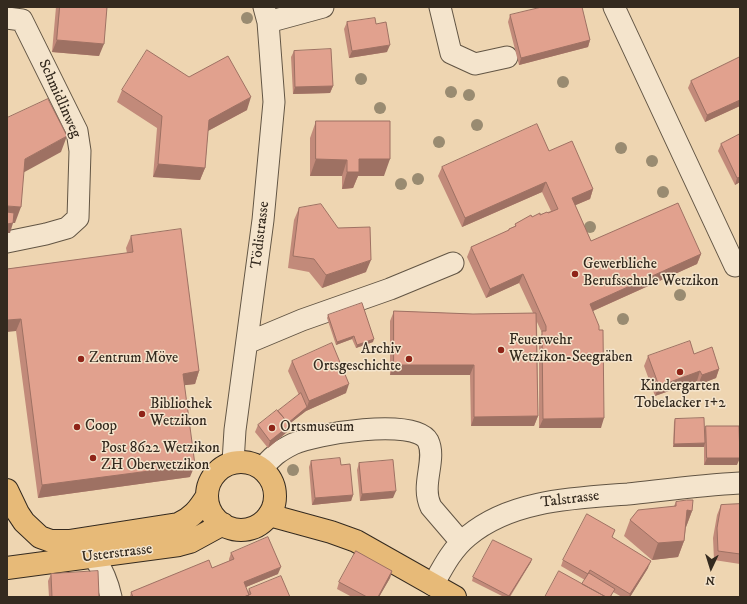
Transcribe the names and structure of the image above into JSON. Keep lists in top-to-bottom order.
{
  "streets": {
    "main road": ["Usterstrasse"],
    "street": ["Schmidlinweg", "Tödistrasse", "Talstrasse"]
  },
  "crossings": [
    ["Tödistrasse", "Usterstrasse"]
  ],
  "places": [
    "Gewerbliche Berufsschule Wetzikon",
    "Feuerwehr Wetzikon-Seegräben",
    "Zentrum Möve",
    "Archiv Ortsgeschichte",
    "Kindergarten Tobelacker 1+2",
    "Bibliothek Wetzikon",
    "Coop",
    "Ortsmuseum",
    "Post 8622 Wetzikon ZH Oberwetzikon"
  ],
  "north": "bottom"
}
